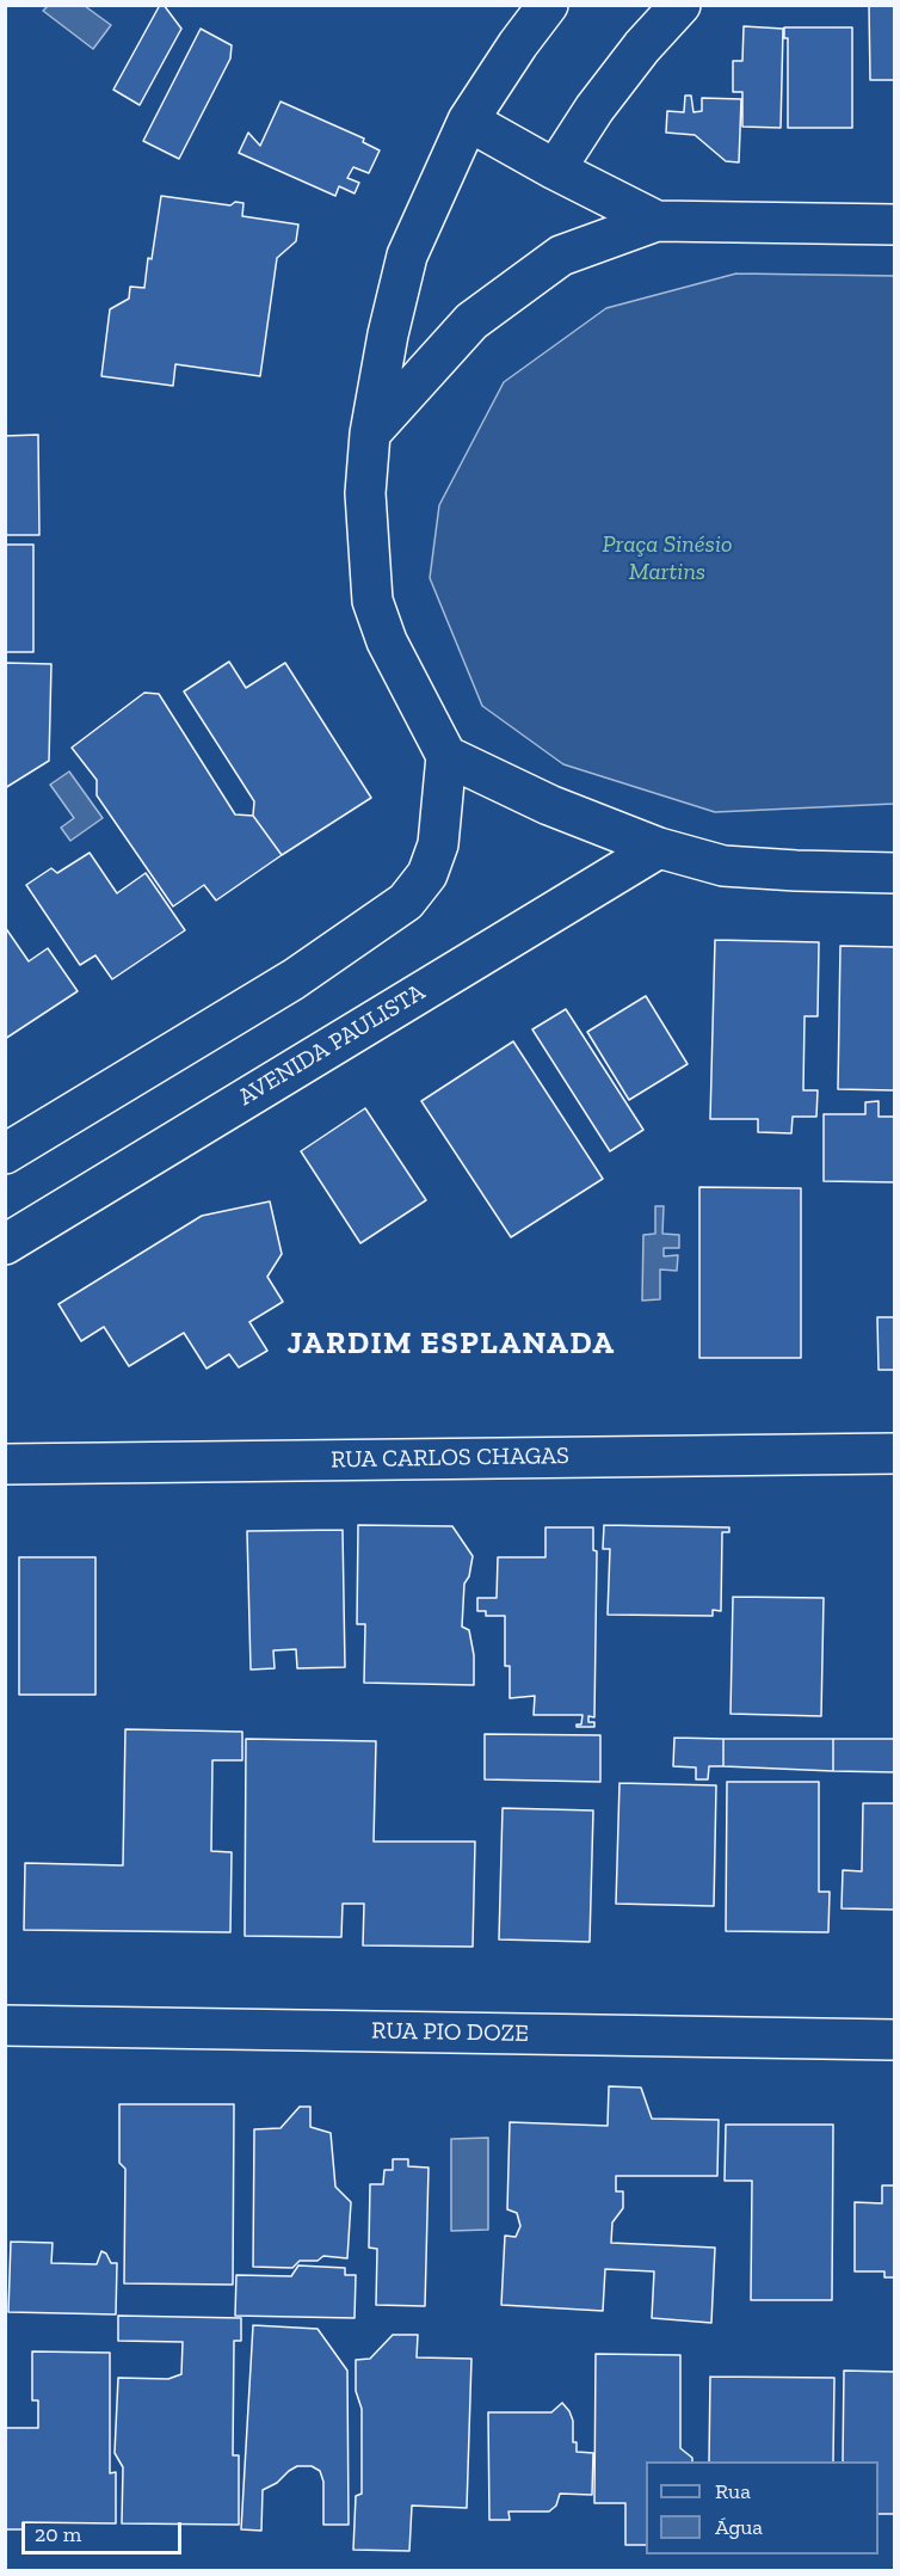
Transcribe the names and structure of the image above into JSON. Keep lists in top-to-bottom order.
{
  "streets": {
    "street": ["AVENIDA PAULISTA", "RUA CARLOS CHAGAS", "RUA PIO DOZE"]
  },
  "districts": ["JARDIM ESPLANADA"],
  "parks": ["Praça Sinésio Martins"],
  "legend": ["Rua", "Água"],
  "scale_bar": "20 m"
}
